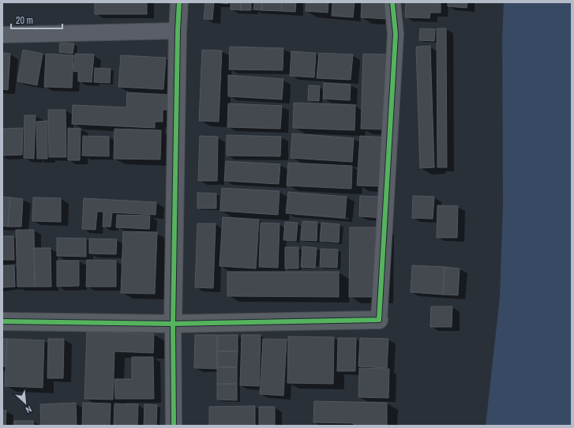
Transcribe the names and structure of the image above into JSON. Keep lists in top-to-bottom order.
{
  "scale_bar": "20 m",
  "north": "bottom right"
}
